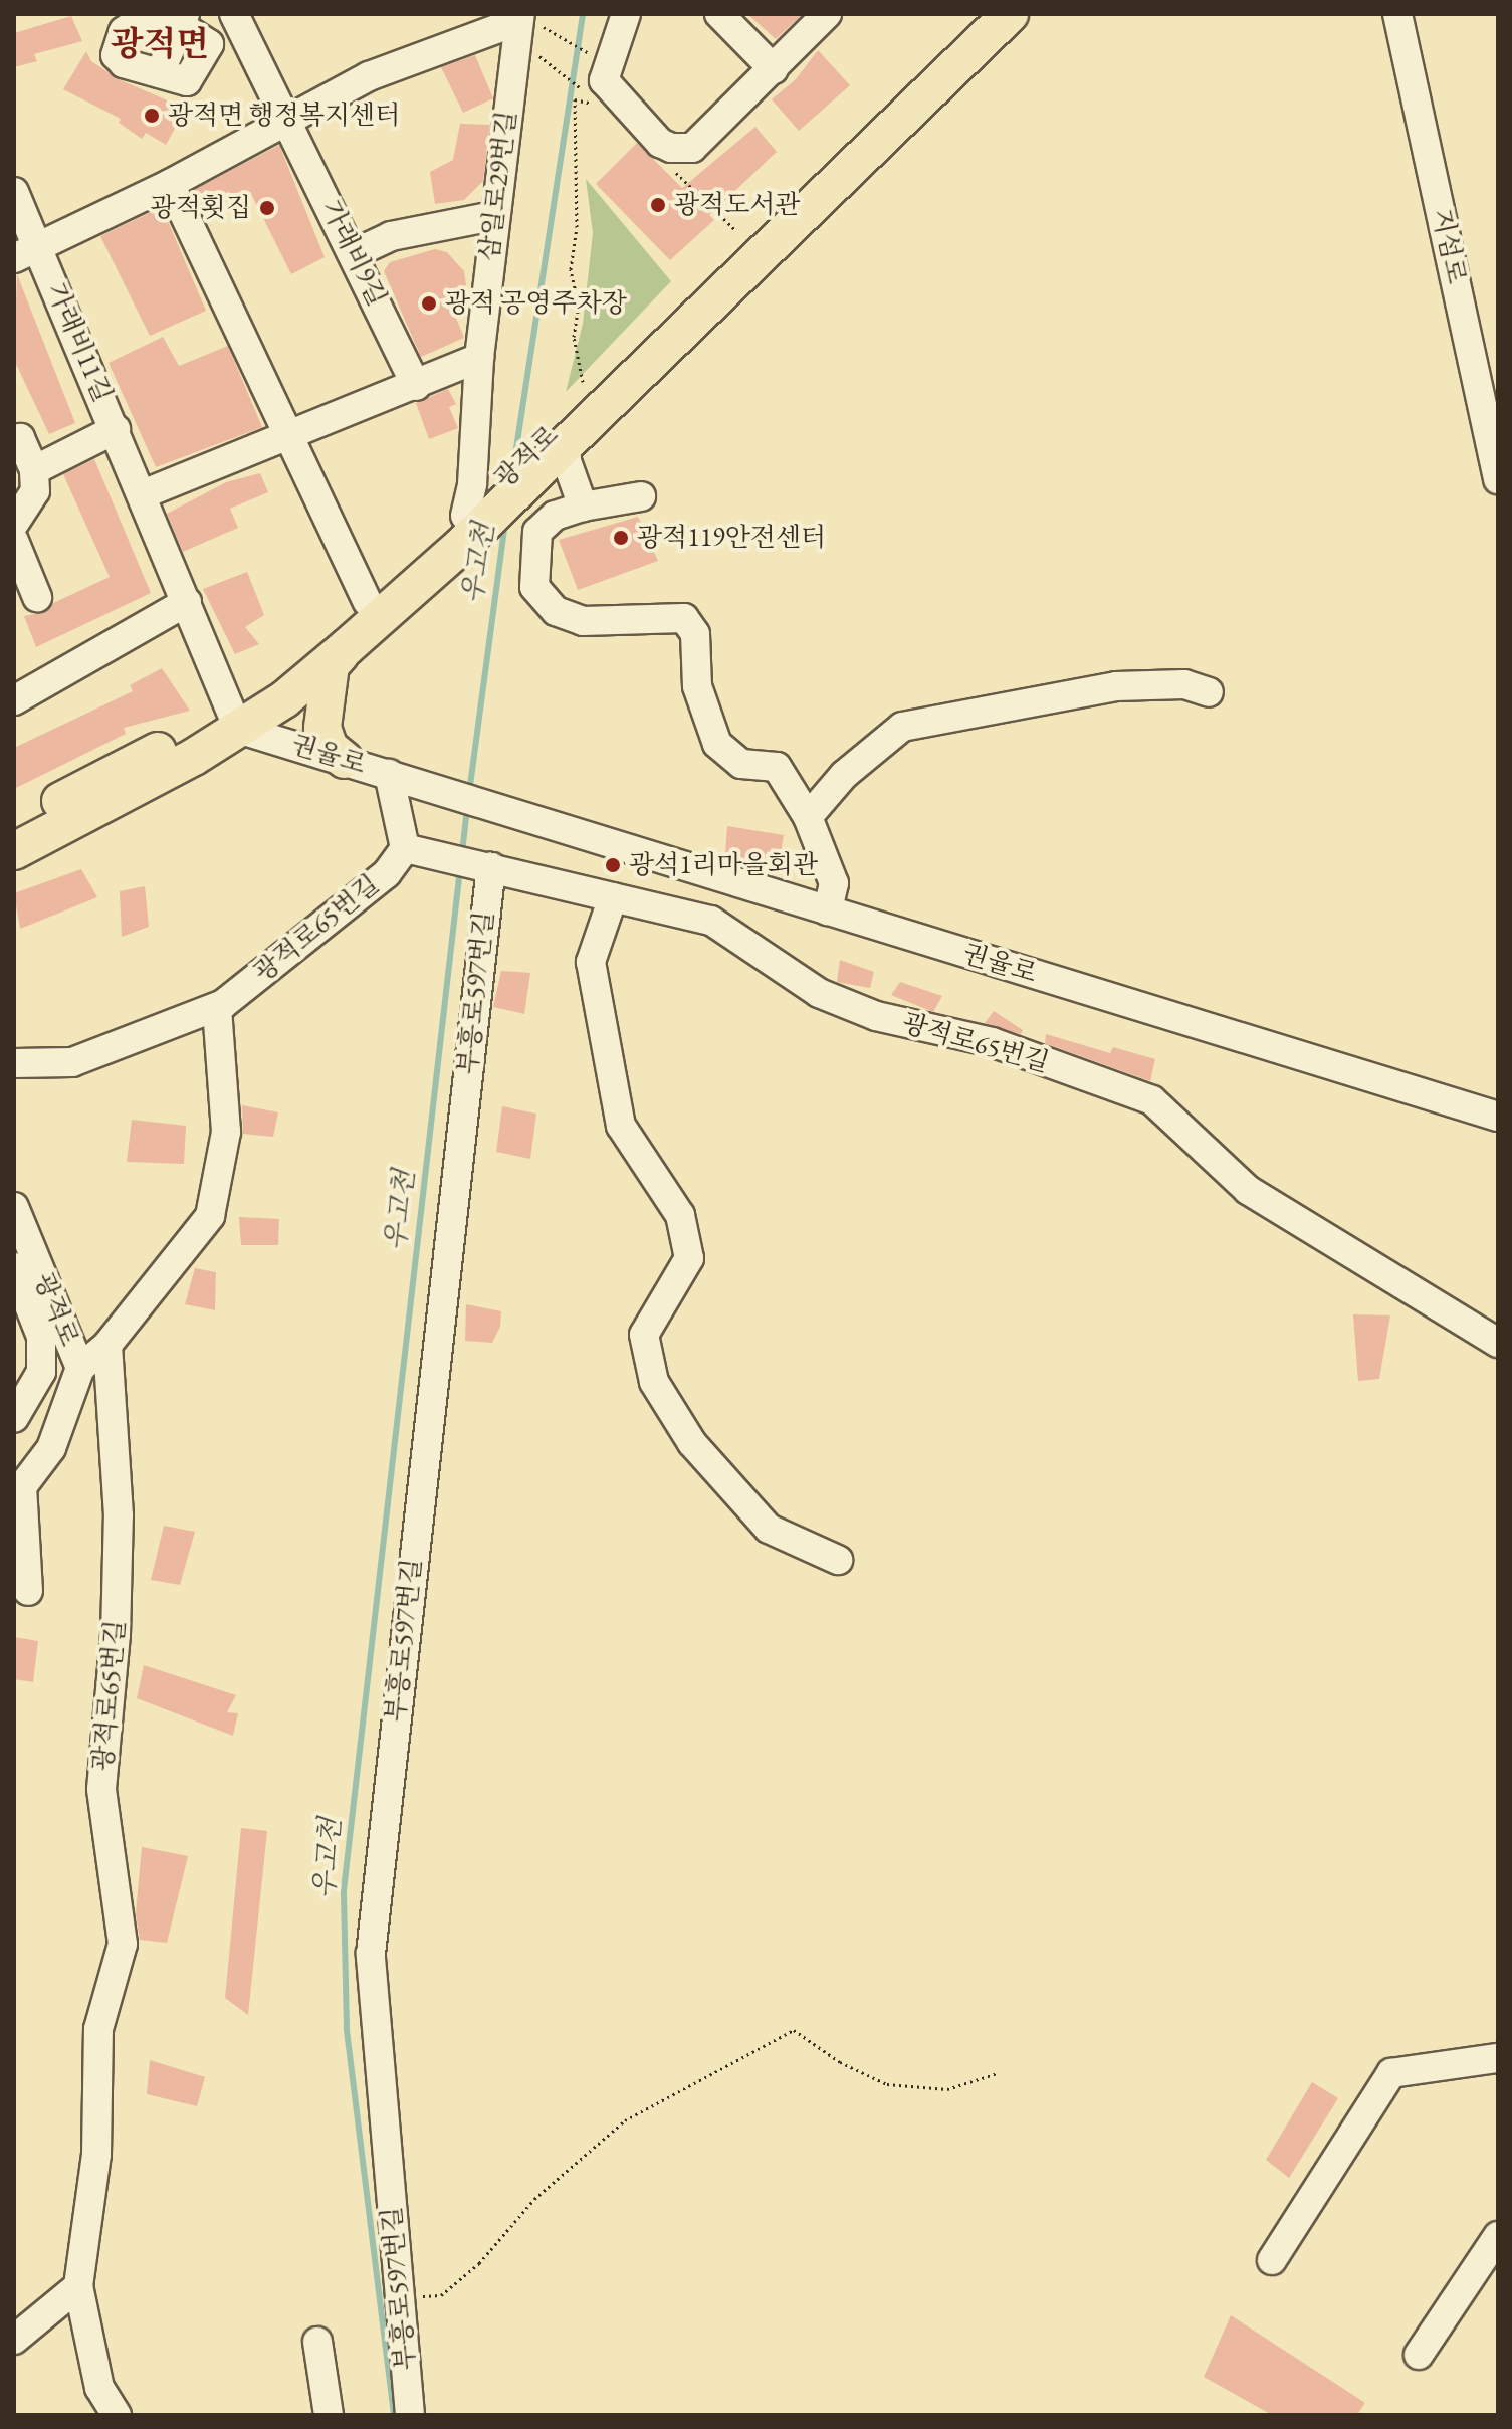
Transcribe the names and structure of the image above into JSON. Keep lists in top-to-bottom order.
{
  "streets": {
    "main road": ["광적로"],
    "street": [
      "삼일로29번길",
      "지섬로",
      "가래비9길",
      "가래비11길",
      "권율로",
      "광적로65번길",
      "부흥로597번길"
    ]
  },
  "crossings": [
    ["광적로65번길", "부흥로597번길"]
  ],
  "districts": ["광적면"],
  "water": ["우고천"],
  "places": [
    "광적면 행정복지센터",
    "광적도서관",
    "광적횟집",
    "광적 공영주차장",
    "광적119안전센터",
    "광석1리마을회관"
  ]
}
